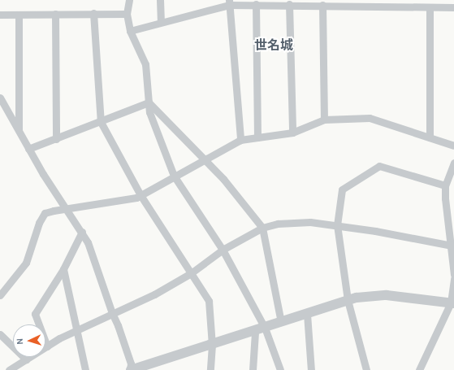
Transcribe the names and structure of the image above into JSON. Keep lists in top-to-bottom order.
{
  "districts": ["世名城"],
  "north": "left"
}
